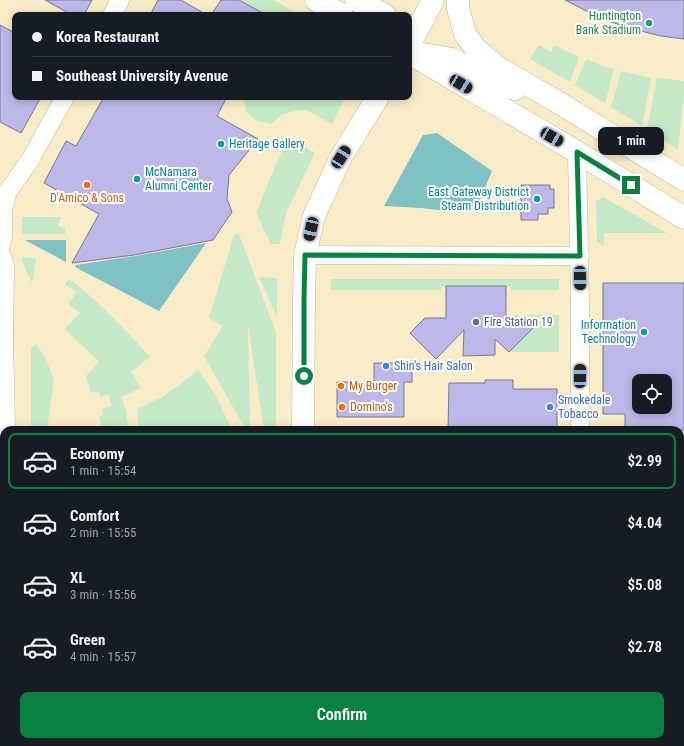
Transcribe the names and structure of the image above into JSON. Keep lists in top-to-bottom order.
{
  "places": [
    "Huntington Bank Stadium",
    "Heritage Gallery",
    "McNamara Alumni Center",
    "D'Amico & Sons",
    "East Gateway District Steam Distribution",
    "Fire Station 19",
    "Information Technology",
    "Shin's Hair Salon",
    "My Burger",
    "Domino's",
    "Smokedale Tobacco"
  ],
  "page": {
    "banner": ["Korea Restaurant", "Southeast University Avenue"],
    "bubble": "1 min",
    "list": [
      {
        "name": "Economy",
        "note": "1 min · 15:54",
        "value": "$2.99"
      },
      {
        "name": "Comfort",
        "note": "2 min · 15:55",
        "value": "$4.04"
      },
      {
        "name": "XL",
        "note": "3 min · 15:56",
        "value": "$5.08"
      },
      {
        "name": "Green",
        "note": "4 min · 15:57",
        "value": "$2.78"
      }
    ],
    "buttons": "Confirm"
  }
}
